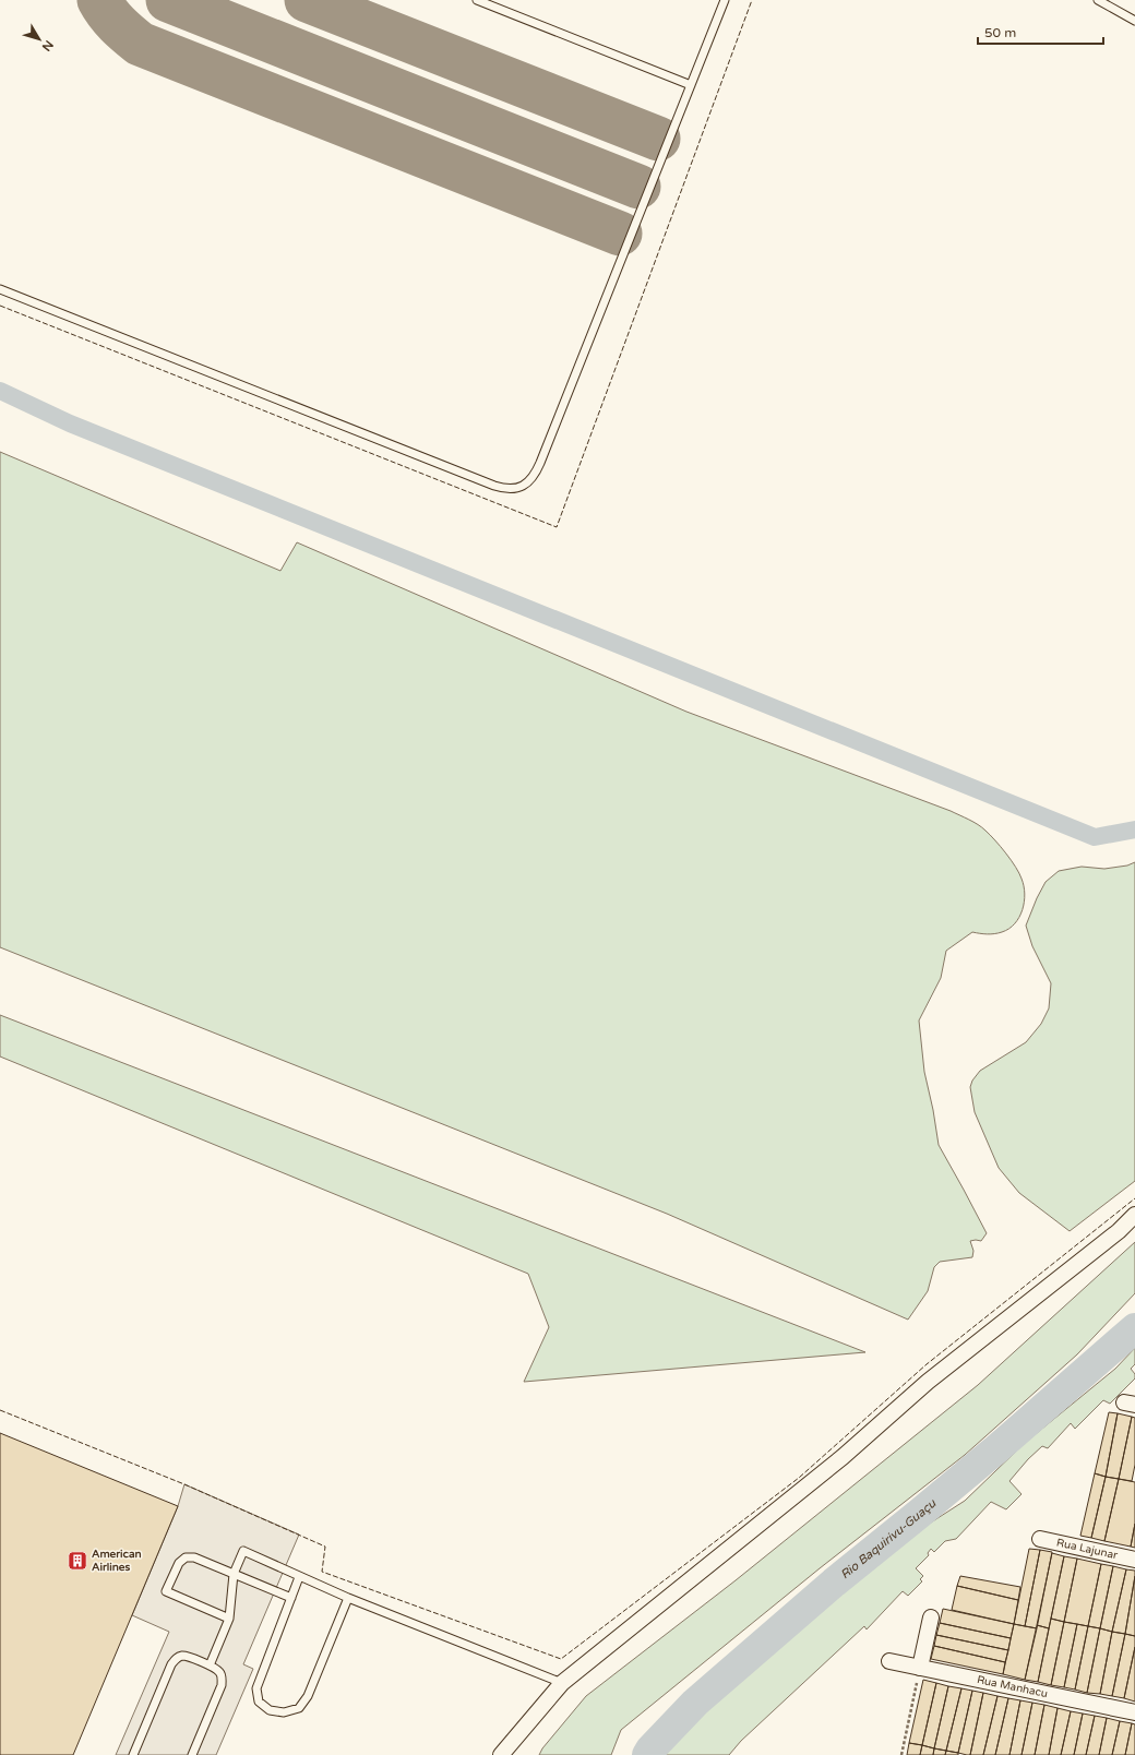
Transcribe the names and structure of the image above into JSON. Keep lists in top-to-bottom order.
{
  "streets": {
    "street": ["Rua Lajunar", "Rua Manhacu"]
  },
  "water": ["Rio Baquirivu-Guaçu"],
  "places": {
    "building": ["American Airlines"]
  },
  "scale_bar": "50 m",
  "north": "bottom right"
}
